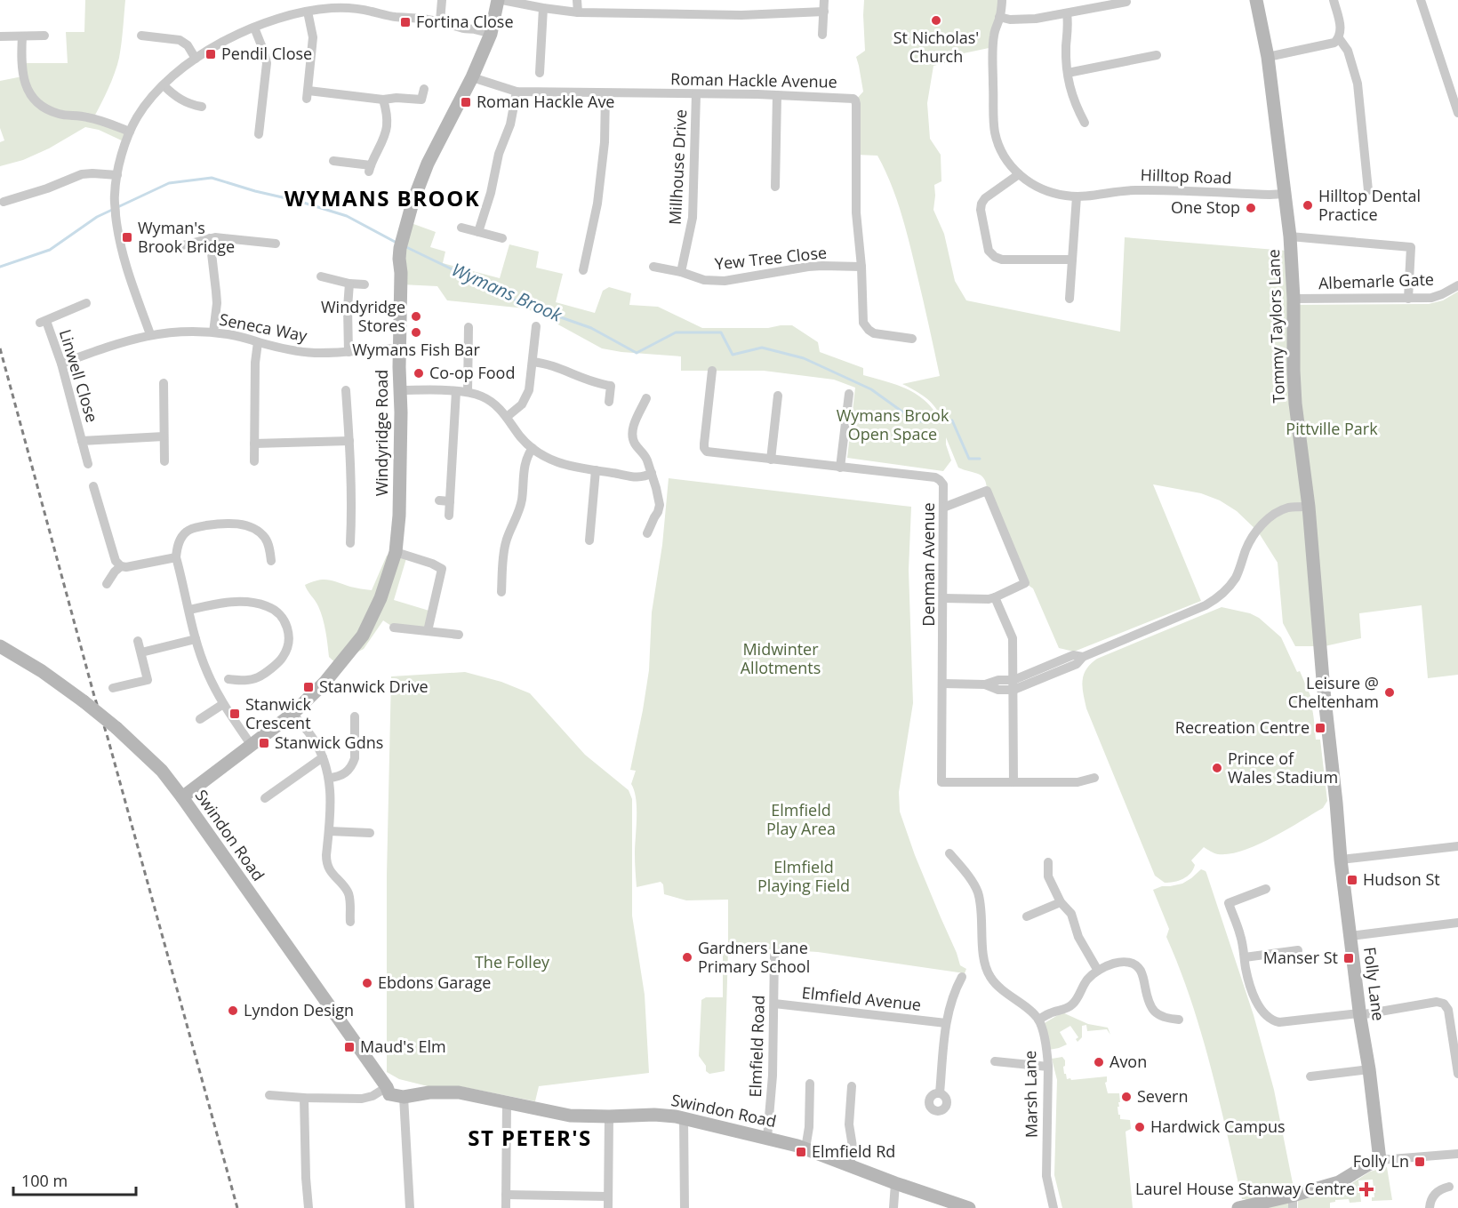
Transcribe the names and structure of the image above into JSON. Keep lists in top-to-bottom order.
{
  "streets": {
    "street": [
      "Roman Hackle Avenue",
      "Millhouse Drive",
      "Hilltop Road",
      "Yew Tree Close",
      "Albemarle Gate",
      "Tommy Taylors Lane",
      "Seneca Way",
      "Linwell Close",
      "Windyridge Road",
      "Denman Avenue",
      "Swindon Road",
      "Folly Lane",
      "Elmfield Avenue",
      "Elmfield Road",
      "Marsh Lane"
    ]
  },
  "crossings": [
    ["Roman Hackle Avenue", "Millhouse Drive"],
    ["Roman Hackle Avenue", "Yew Tree Close"],
    ["Roman Hackle Avenue", "Windyridge Road"],
    ["Millhouse Drive", "Yew Tree Close"],
    ["Hilltop Road", "Tommy Taylors Lane"],
    ["Albemarle Gate", "Tommy Taylors Lane"],
    ["Tommy Taylors Lane", "Folly Lane"],
    ["Seneca Way", "Linwell Close"],
    ["Seneca Way", "Windyridge Road"],
    ["Windyridge Road", "Swindon Road"],
    ["Swindon Road", "Elmfield Road"],
    ["Elmfield Avenue", "Elmfield Road"]
  ],
  "districts": ["WYMANS BROOK", "ST PETER'S"],
  "water": ["Wymans Brook"],
  "parks": [
    "Wymans Brook Open Space",
    "Pittville Park",
    "Midwinter Allotments",
    "Elmfield Play Area",
    "Elmfield Playing Field",
    "The Folley"
  ],
  "places": {
    "other": [
      "St Nicholas' Church",
      "Hilltop Dental Practice",
      "One Stop",
      "Windyridge Stores",
      "Wymans Fish Bar",
      "Co-op Food",
      "Leisure @ Cheltenham",
      "Prince of Wales Stadium",
      "Gardners Lane Primary School",
      "Ebdons Garage",
      "Lyndon Design",
      "Avon",
      "Severn",
      "Hardwick Campus"
    ],
    "transit": [
      "Fortina Close",
      "Pendil Close",
      "Roman Hackle Ave",
      "Wyman's Brook Bridge",
      "Stanwick Drive",
      "Stanwick Crescent",
      "Recreation Centre",
      "Stanwick Gdns",
      "Hudson St",
      "Manser St",
      "Maud's Elm",
      "Elmfield Rd",
      "Folly Ln"
    ],
    "health": ["Laurel House Stanway Centre"]
  },
  "scale_bar": "100 m"
}
